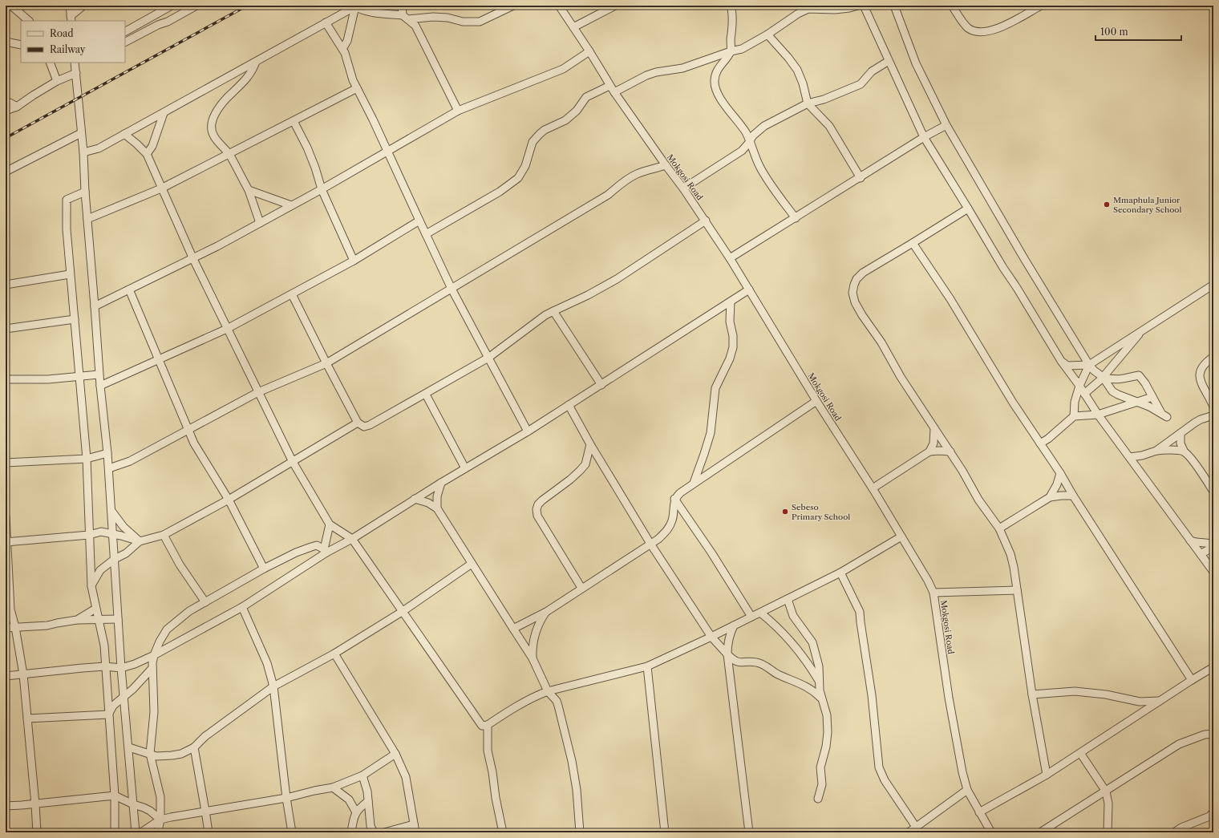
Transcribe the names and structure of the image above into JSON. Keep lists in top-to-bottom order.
{
  "streets": {
    "street": ["Mokgosi Road"]
  },
  "places": ["Mmaphula Junior Secondary School", "Sebeso Primary School"],
  "legend": ["Road", "Railway"],
  "scale_bar": "100 m"
}
